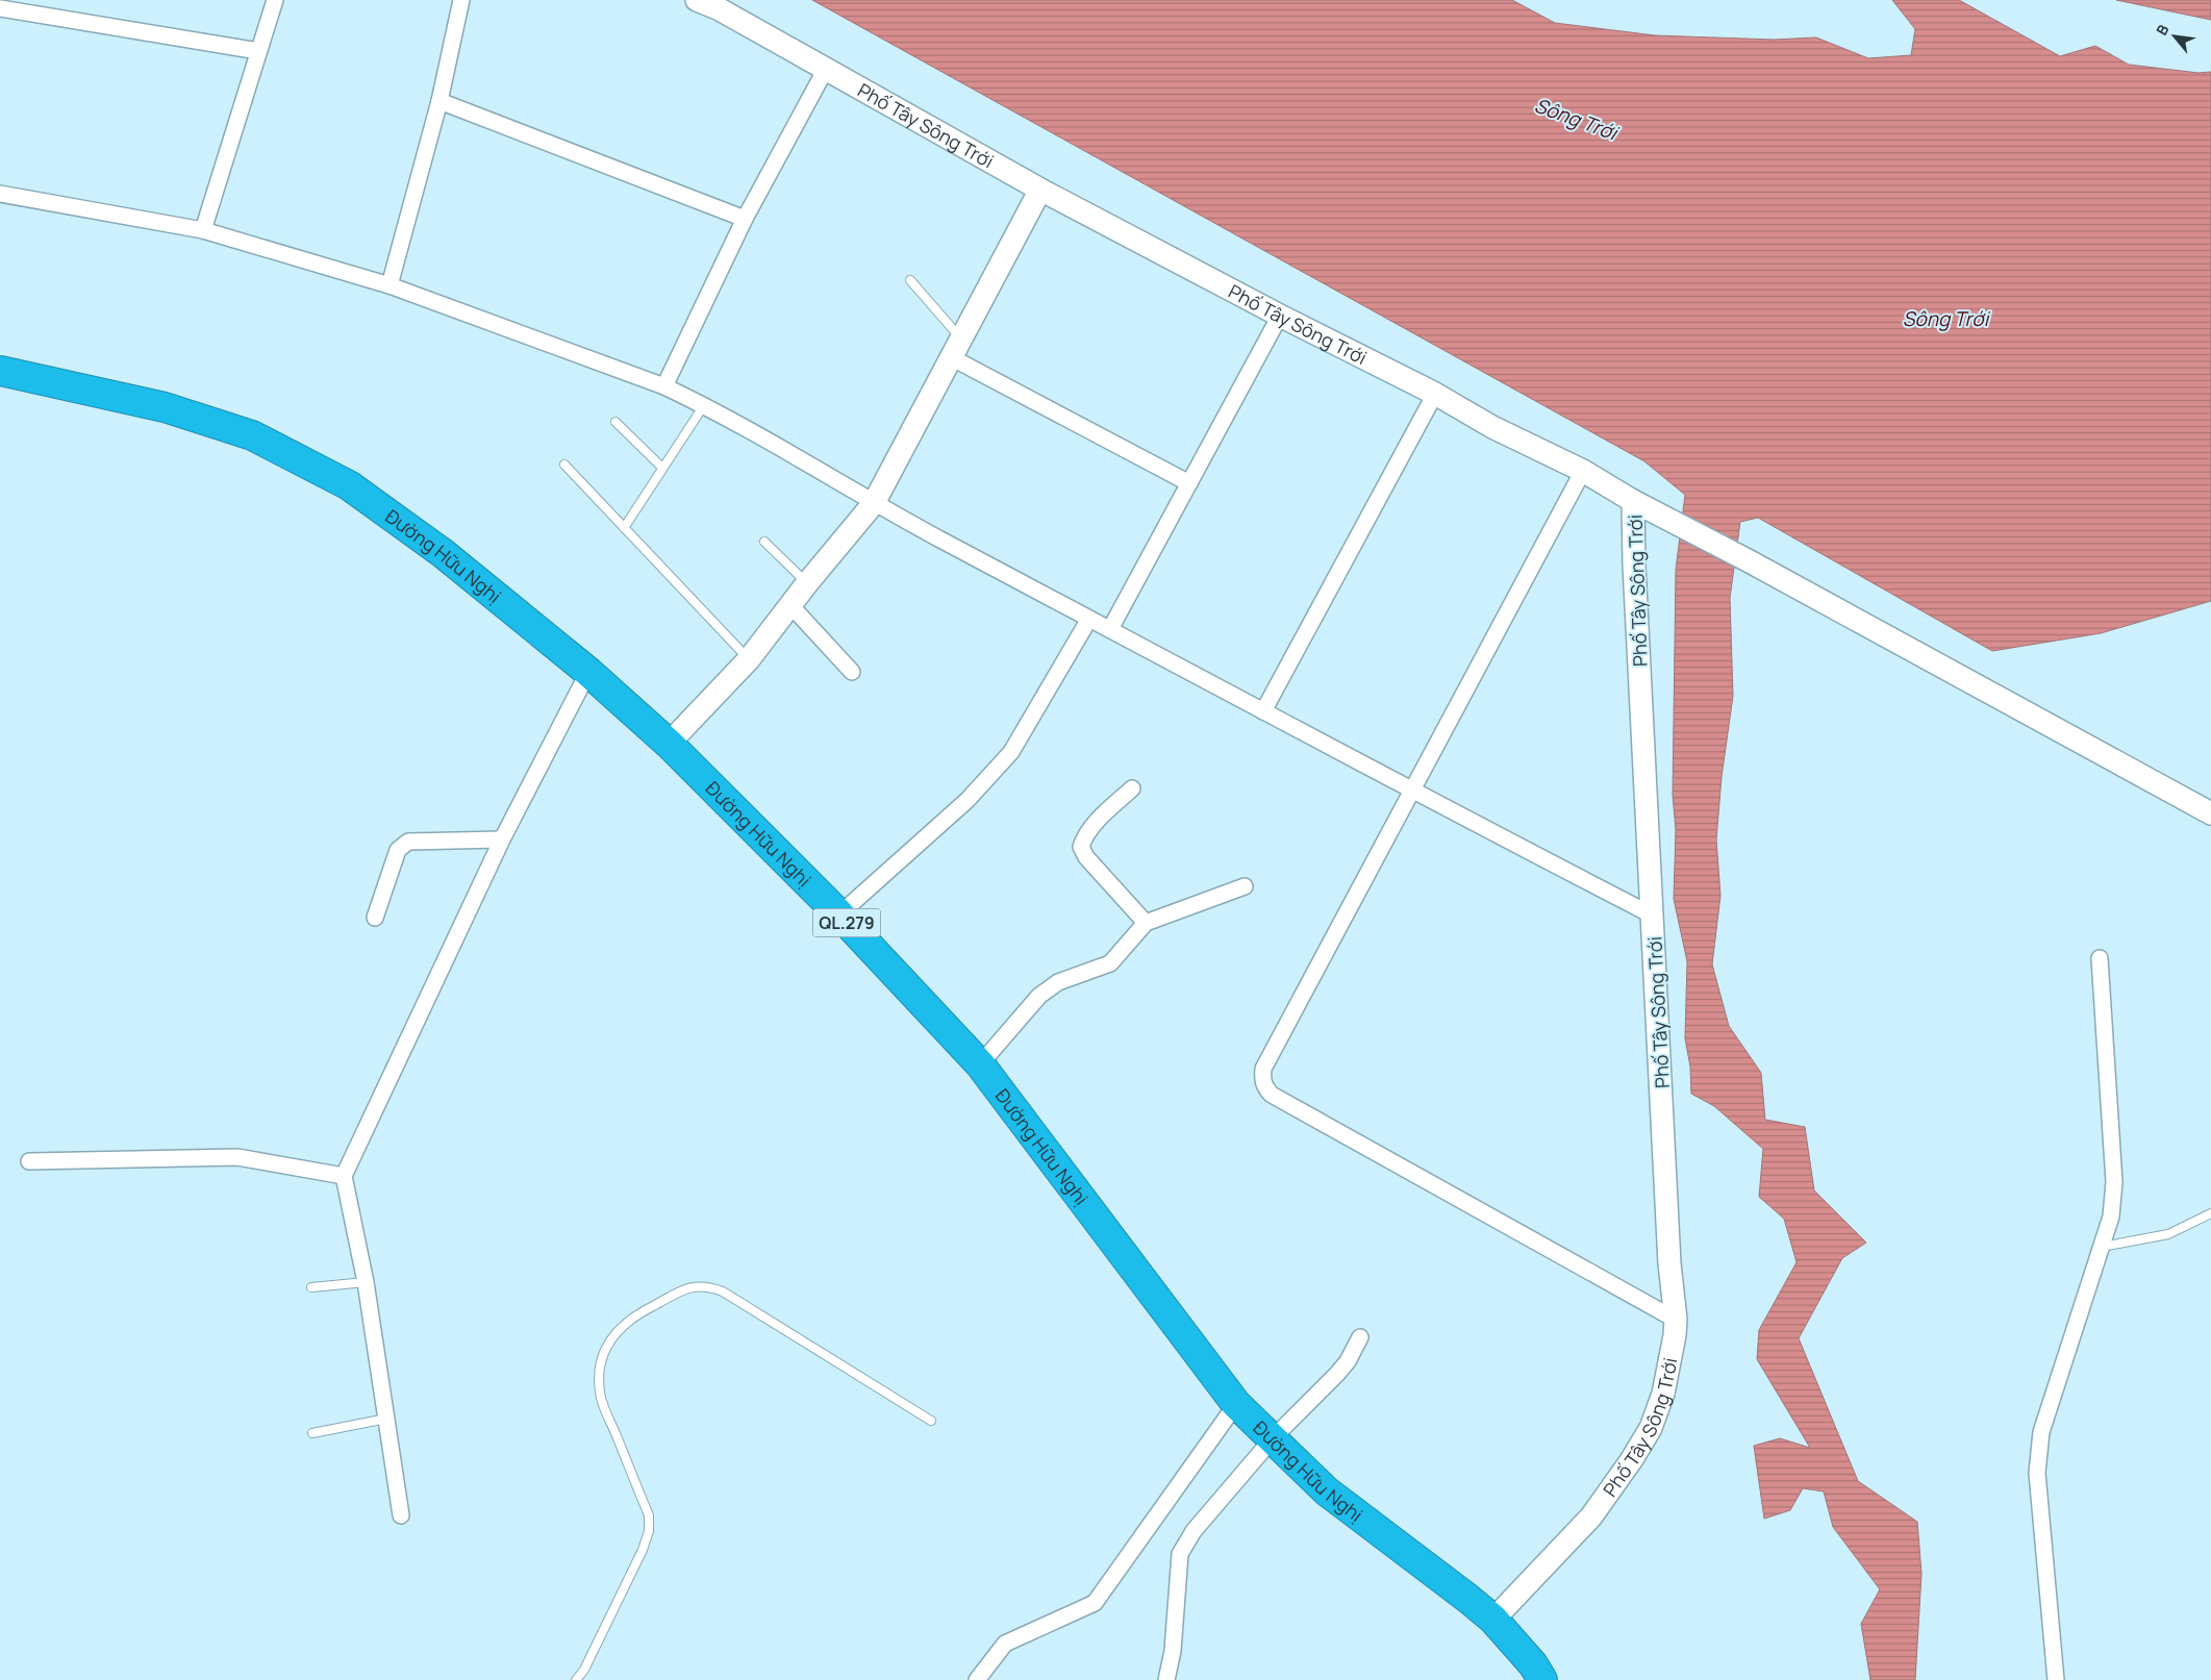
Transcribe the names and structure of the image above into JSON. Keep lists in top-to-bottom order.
{
  "streets": {
    "highway": ["Đường Hữu Nghị", "QL.279"],
    "street": ["Phố Tây Sông Trới"]
  },
  "crossings": [
    ["Phố Tây Sông Trới", "Đường Hữu Nghị"]
  ],
  "water": ["Sông Trới"],
  "north": "top left"
}
